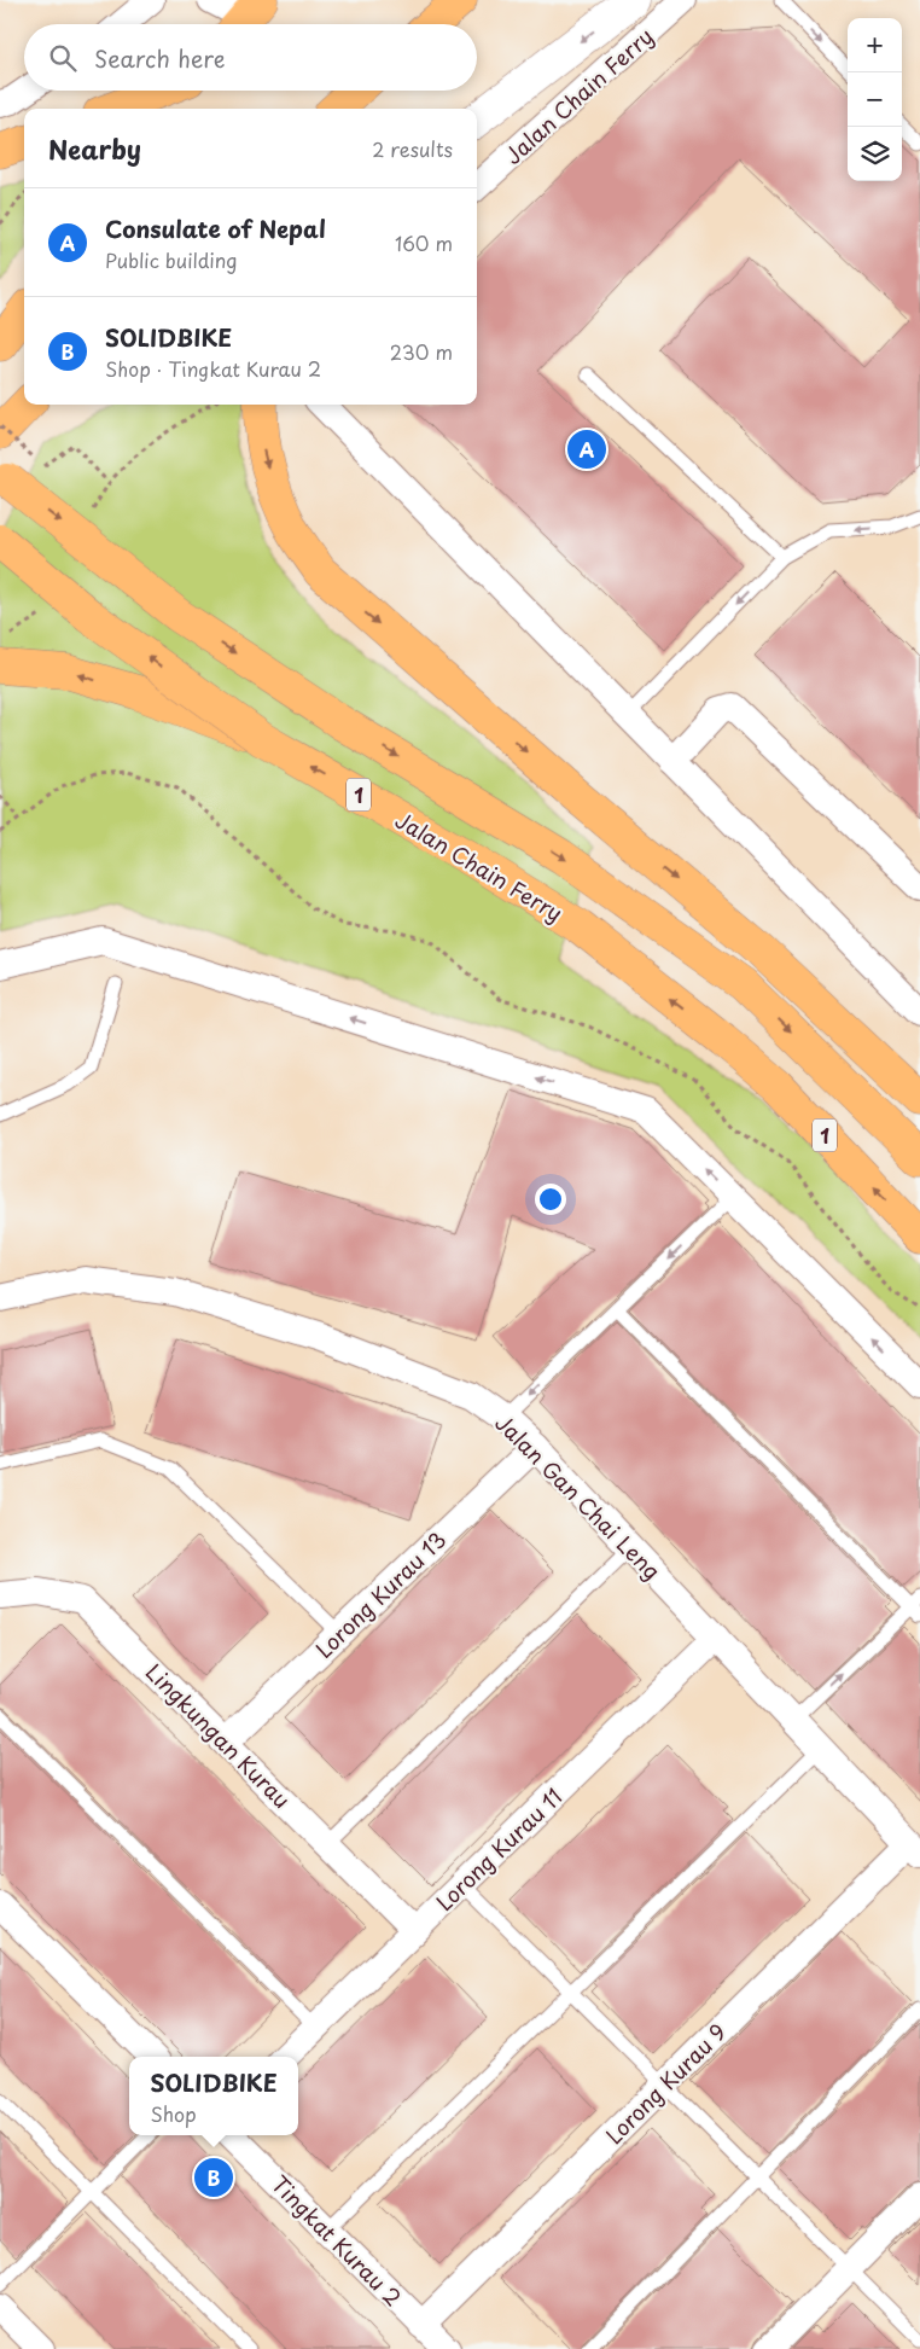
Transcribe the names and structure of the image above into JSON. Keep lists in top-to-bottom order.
{
  "streets": {
    "highway": ["Jalan Chain Ferry", "1"],
    "street": [
      "Jalan Gan Chai Leng",
      "Lorong Kurau 13",
      "Lingkungan Kurau",
      "Lorong Kurau 11",
      "Lorong Kurau 9",
      "Tingkat Kurau 2"
    ]
  },
  "crossings": [
    ["Jalan Gan Chai Leng", "Lorong Kurau 13"],
    ["Jalan Gan Chai Leng", "Lorong Kurau 11"],
    ["Jalan Gan Chai Leng", "Lorong Kurau 9"],
    ["Lorong Kurau 13", "Lingkungan Kurau"],
    ["Lingkungan Kurau", "Lorong Kurau 11"],
    ["Lorong Kurau 9", "Tingkat Kurau 2"]
  ],
  "page": {
    "map_buttons": ["+", "−"],
    "search": "Search here",
    "heading": ["Nearby", "2 results"],
    "list": [
      {
        "mark": "A",
        "name": "Consulate of Nepal",
        "note": "Public building",
        "value": "160 m"
      },
      {
        "mark": "B",
        "name": "SOLIDBIKE",
        "note": "Shop · Tingkat Kurau 2",
        "value": "230 m"
      }
    ],
    "pins": ["A", "B"],
    "popup": ["SOLIDBIKE", "Shop"]
  }
}
